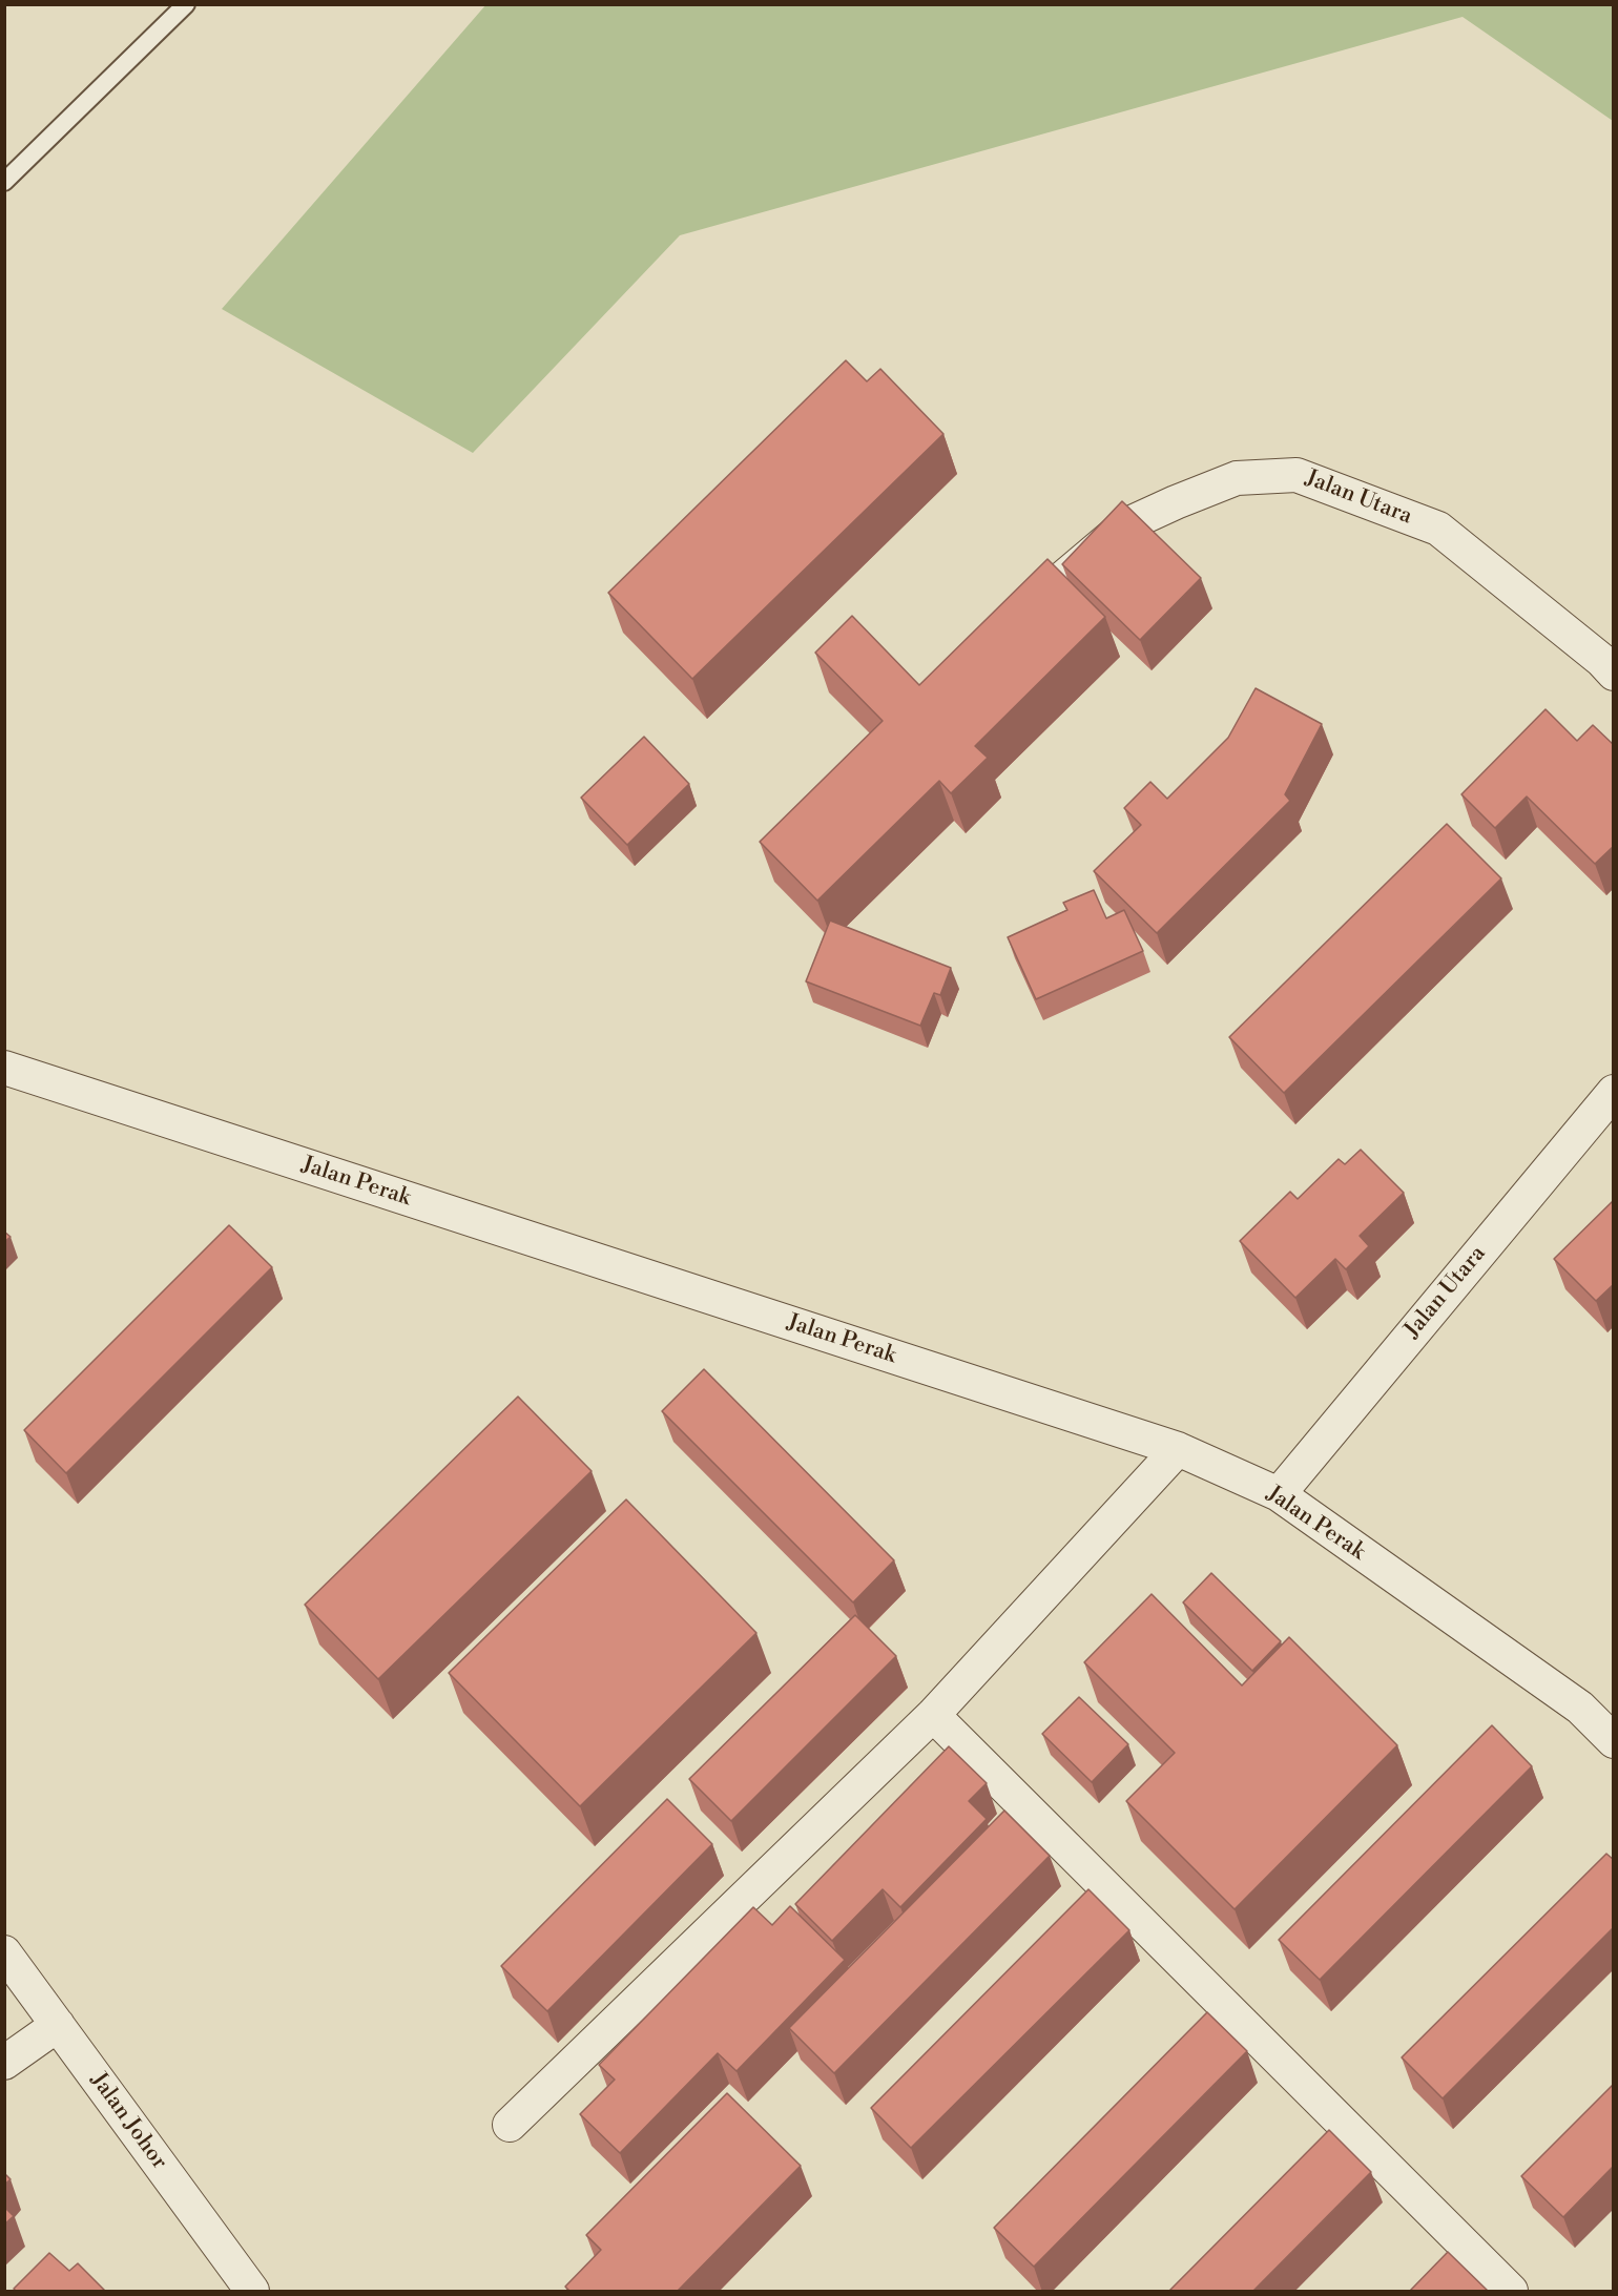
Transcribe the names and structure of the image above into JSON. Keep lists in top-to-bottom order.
{
  "streets": {
    "street": ["Jalan Utara", "Jalan Perak", "Jalan Johor"]
  },
  "crossings": [
    ["Jalan Utara", "Jalan Perak"]
  ]
}
